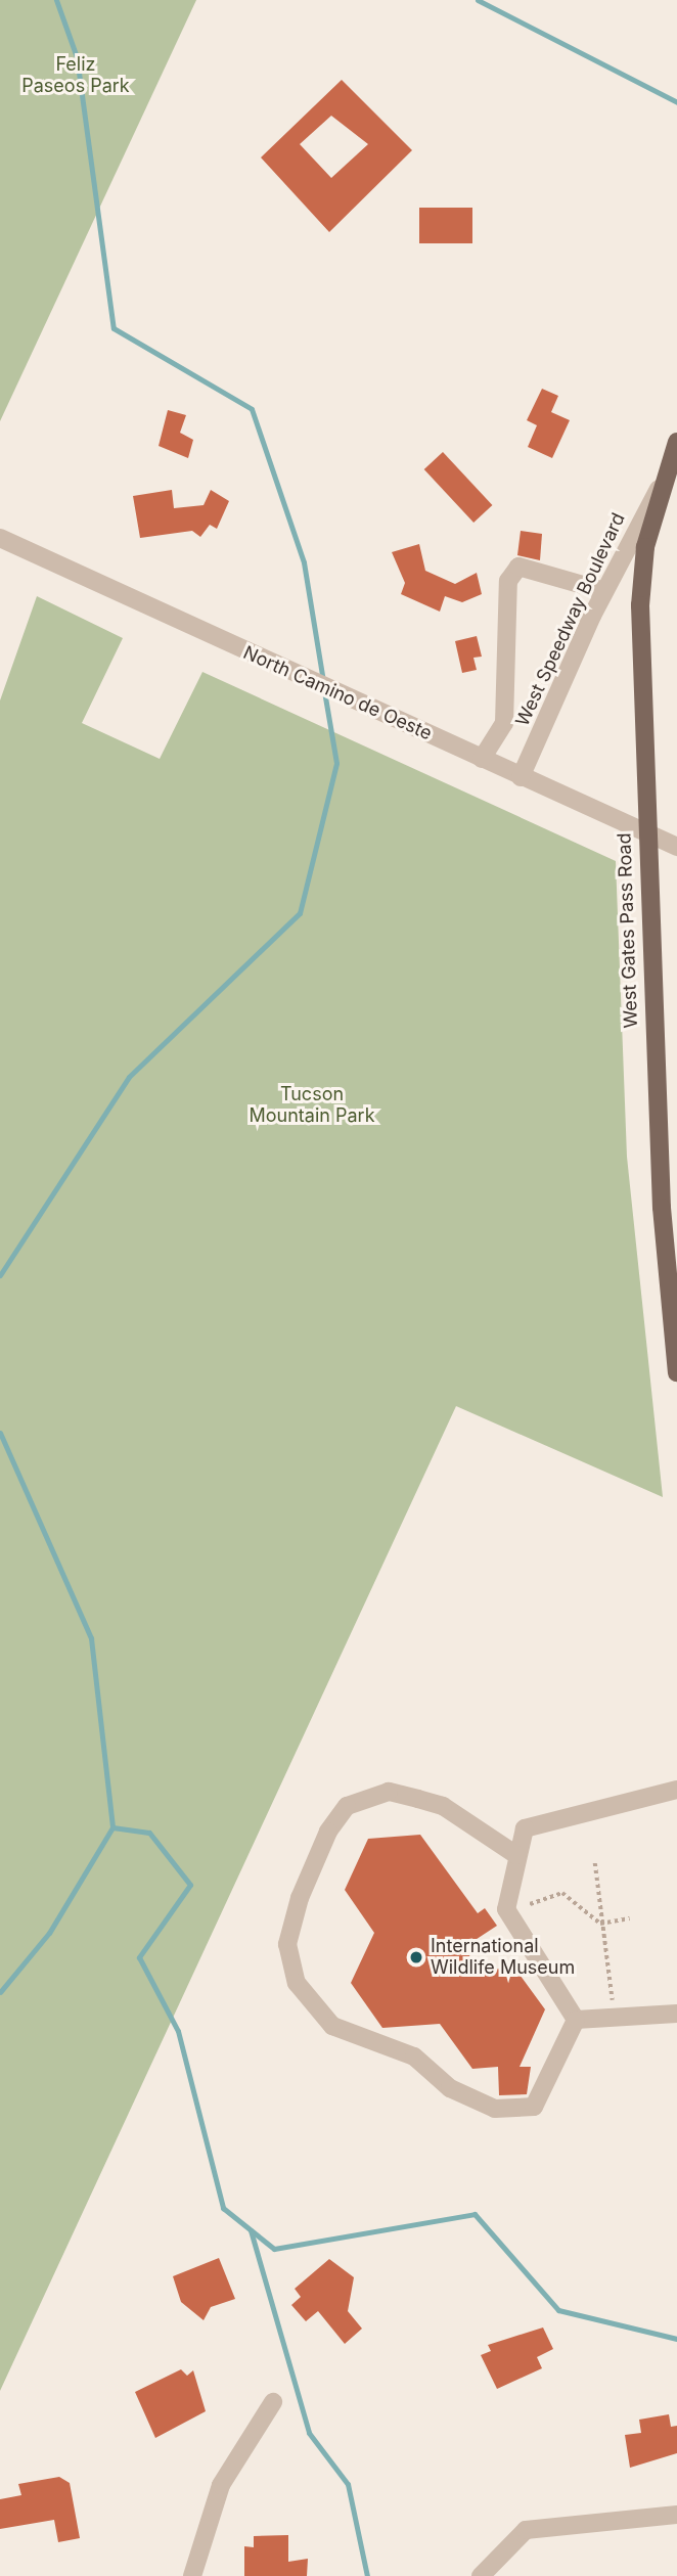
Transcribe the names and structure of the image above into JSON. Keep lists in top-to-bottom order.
{
  "streets": {
    "main road": ["West Speedway Boulevard", "West Gates Pass Road"],
    "street": ["North Camino de Oeste"]
  },
  "crossings": [
    ["West Speedway Boulevard", "North Camino de Oeste"],
    ["West Speedway Boulevard", "West Gates Pass Road"],
    ["North Camino de Oeste", "West Gates Pass Road"]
  ],
  "parks": ["Feliz Paseos Park", "Tucson Mountain Park"],
  "places": ["International Wildlife Museum"]
}
